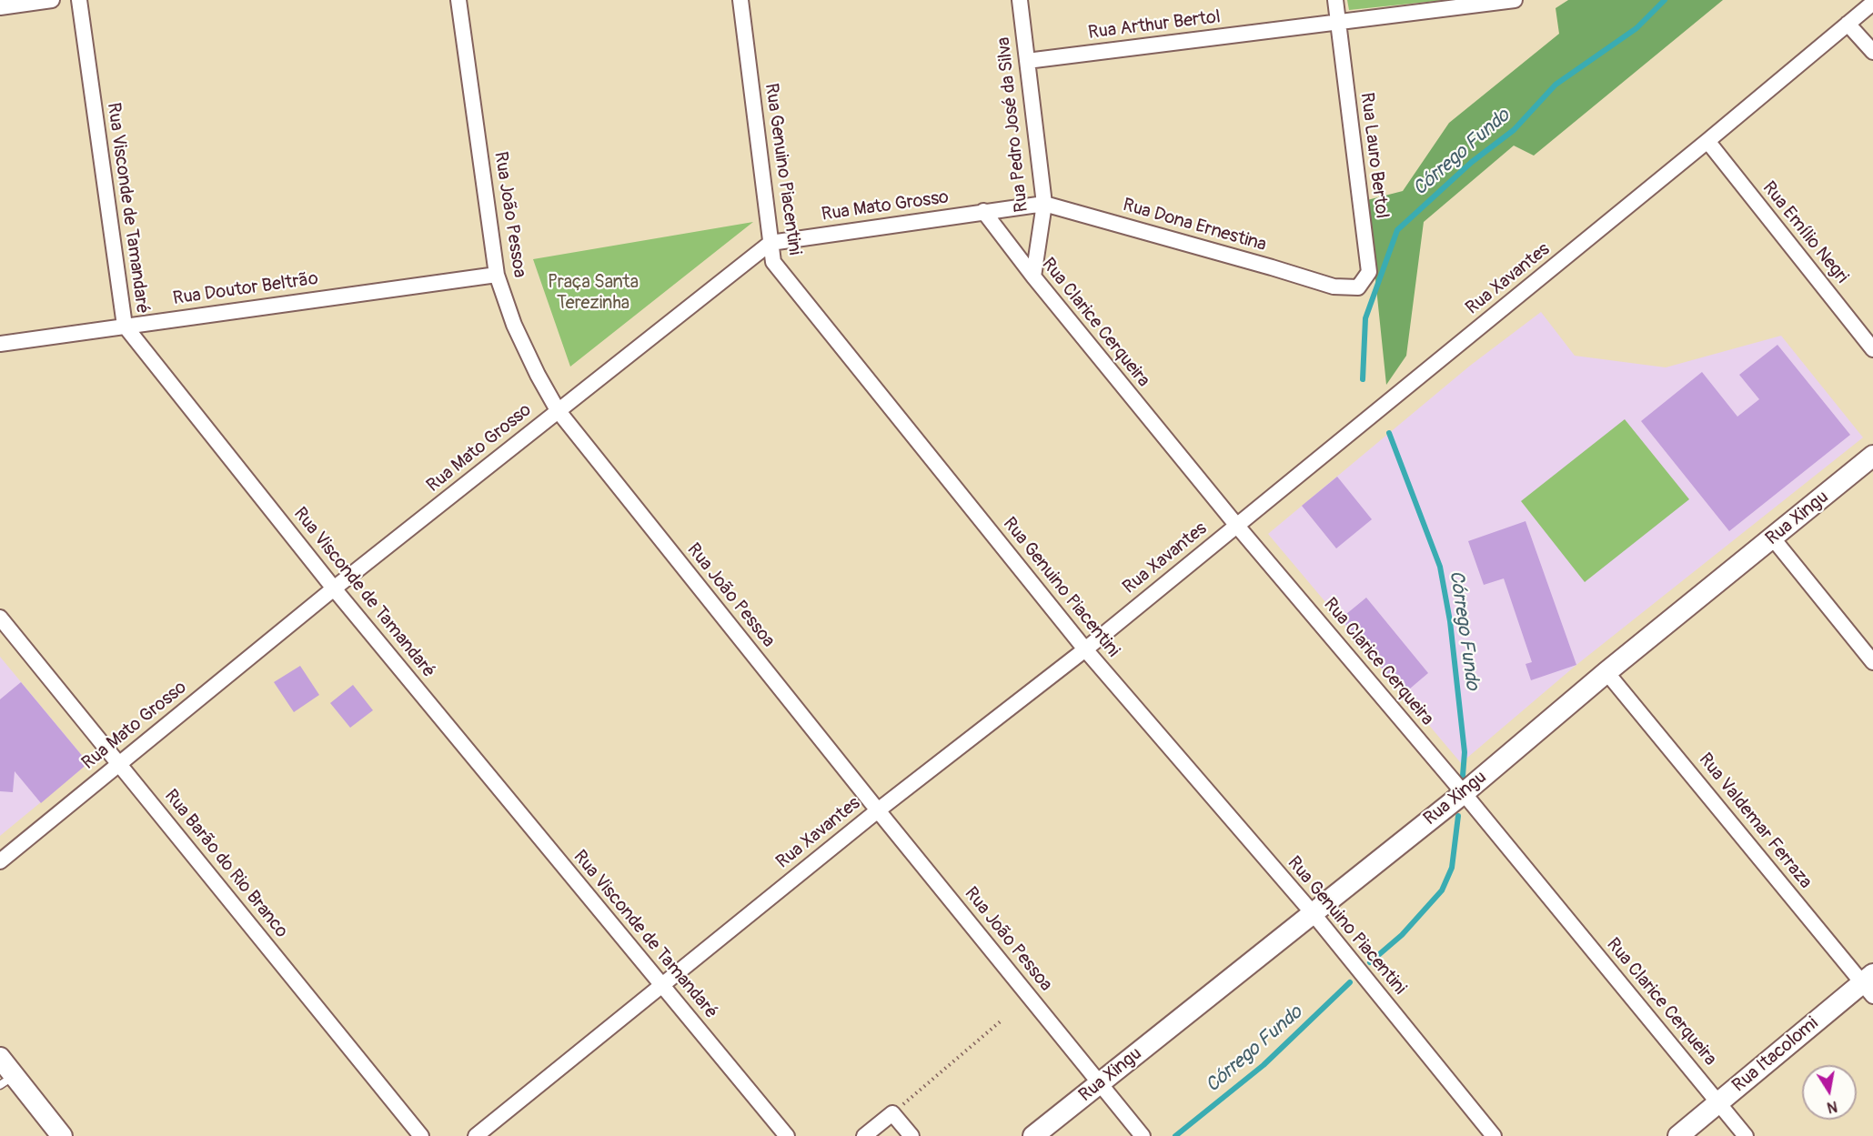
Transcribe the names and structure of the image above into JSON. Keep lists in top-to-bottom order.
{
  "streets": {
    "street": [
      "Rua Arthur Bertol",
      "Rua Pedro José da Silva",
      "Rua Lauro Bertol",
      "Rua Genuino Piacentini",
      "Rua Mato Grosso",
      "Rua Visconde de Tamandaré",
      "Rua João Pessoa",
      "Rua Dona Ernestina",
      "Rua Emílio Negri",
      "Rua Xavantes",
      "Rua Doutor Beltrão",
      "Rua Clarice Cerqueira",
      "Rua Xingu",
      "Rua Valdemar Ferraza",
      "Rua Barão do Rio Branco",
      "Rua Itacolomi"
    ]
  },
  "crossings": [
    ["Rua Arthur Bertol", "Rua Pedro José da Silva"],
    ["Rua Arthur Bertol", "Rua Lauro Bertol"],
    ["Rua Pedro José da Silva", "Rua Mato Grosso"],
    ["Rua Pedro José da Silva", "Rua Dona Ernestina"],
    ["Rua Pedro José da Silva", "Rua Clarice Cerqueira"],
    ["Rua Lauro Bertol", "Rua Dona Ernestina"],
    ["Rua Genuino Piacentini", "Rua Mato Grosso"],
    ["Rua Genuino Piacentini", "Rua Xavantes"],
    ["Rua Genuino Piacentini", "Rua Xingu"],
    ["Rua Mato Grosso", "Rua Visconde de Tamandaré"],
    ["Rua Mato Grosso", "Rua João Pessoa"],
    ["Rua Mato Grosso", "Rua Dona Ernestina"],
    ["Rua Mato Grosso", "Rua Clarice Cerqueira"],
    ["Rua Mato Grosso", "Rua Barão do Rio Branco"],
    ["Rua Visconde de Tamandaré", "Rua Xavantes"],
    ["Rua Visconde de Tamandaré", "Rua Doutor Beltrão"],
    ["Rua João Pessoa", "Rua Xavantes"],
    ["Rua João Pessoa", "Rua Doutor Beltrão"],
    ["Rua João Pessoa", "Rua Xingu"],
    ["Rua Emílio Negri", "Rua Xavantes"],
    ["Rua Xavantes", "Rua Clarice Cerqueira"],
    ["Rua Clarice Cerqueira", "Rua Xingu"],
    ["Rua Clarice Cerqueira", "Rua Itacolomi"],
    ["Rua Xingu", "Rua Valdemar Ferraza"],
    ["Rua Valdemar Ferraza", "Rua Itacolomi"]
  ],
  "water": ["Córrego Fundo"],
  "parks": ["Praça Santa Terezinha"],
  "north": "bottom"
}
